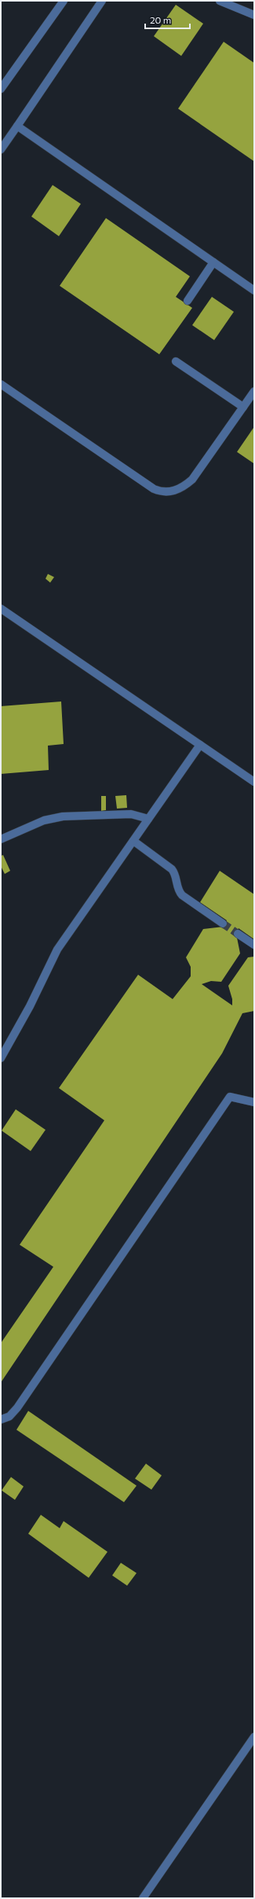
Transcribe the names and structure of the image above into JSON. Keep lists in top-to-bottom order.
{
  "scale_bar": "20 m"
}
